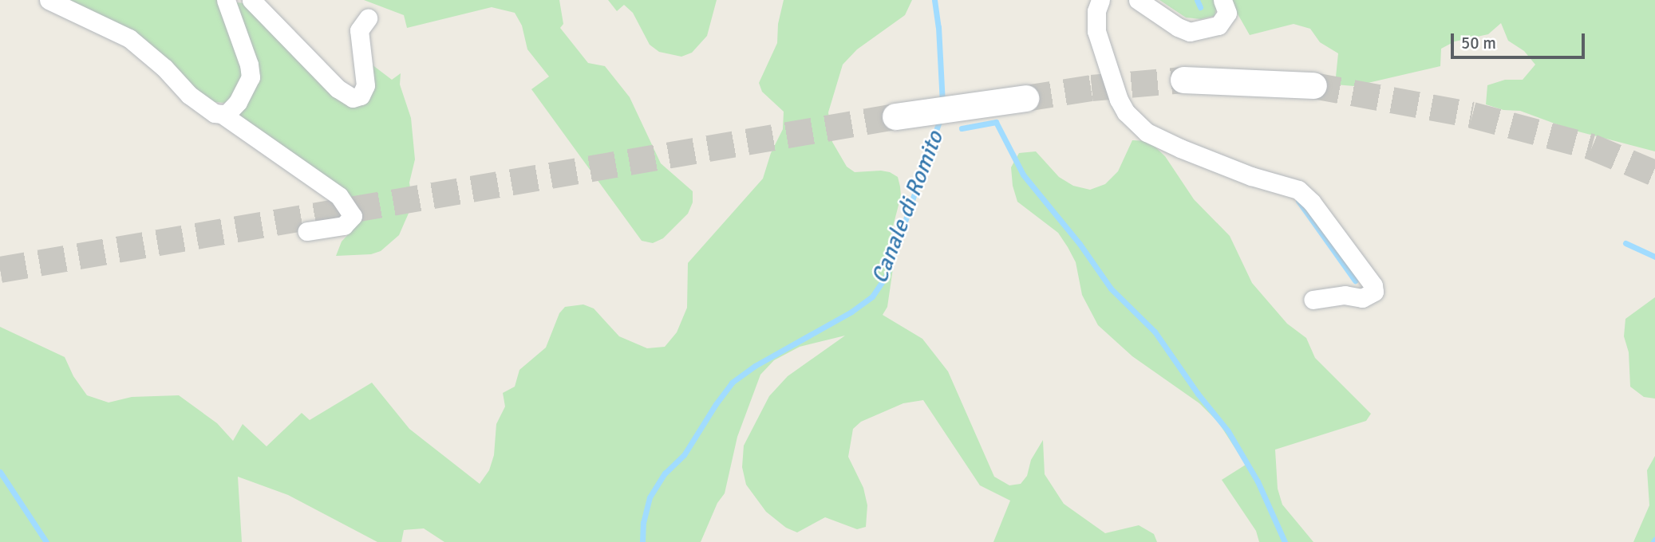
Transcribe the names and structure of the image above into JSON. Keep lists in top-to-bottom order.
{
  "water": ["Canale di Romito"],
  "scale_bar": "50 m"
}
